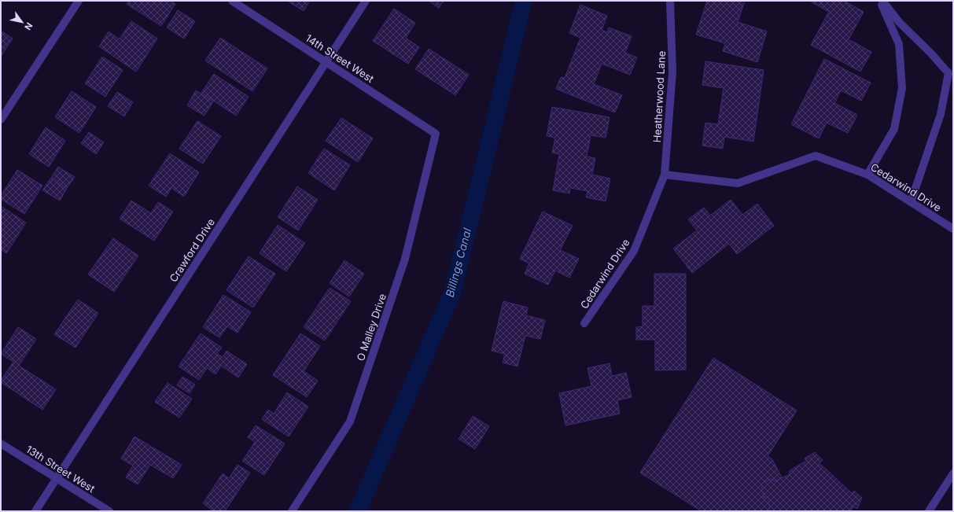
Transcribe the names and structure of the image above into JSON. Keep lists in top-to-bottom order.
{
  "streets": {
    "street": [
      "14th Street West",
      "Heatherwood Lane",
      "Cedarwind Drive",
      "Crawford Drive",
      "O Malley Drive",
      "13th Street West"
    ]
  },
  "crossings": [
    ["14th Street West", "Crawford Drive"],
    ["14th Street West", "O Malley Drive"],
    ["Heatherwood Lane", "Cedarwind Drive"],
    ["Crawford Drive", "13th Street West"]
  ],
  "water": ["Billings Canal"],
  "north": "bottom right"
}
